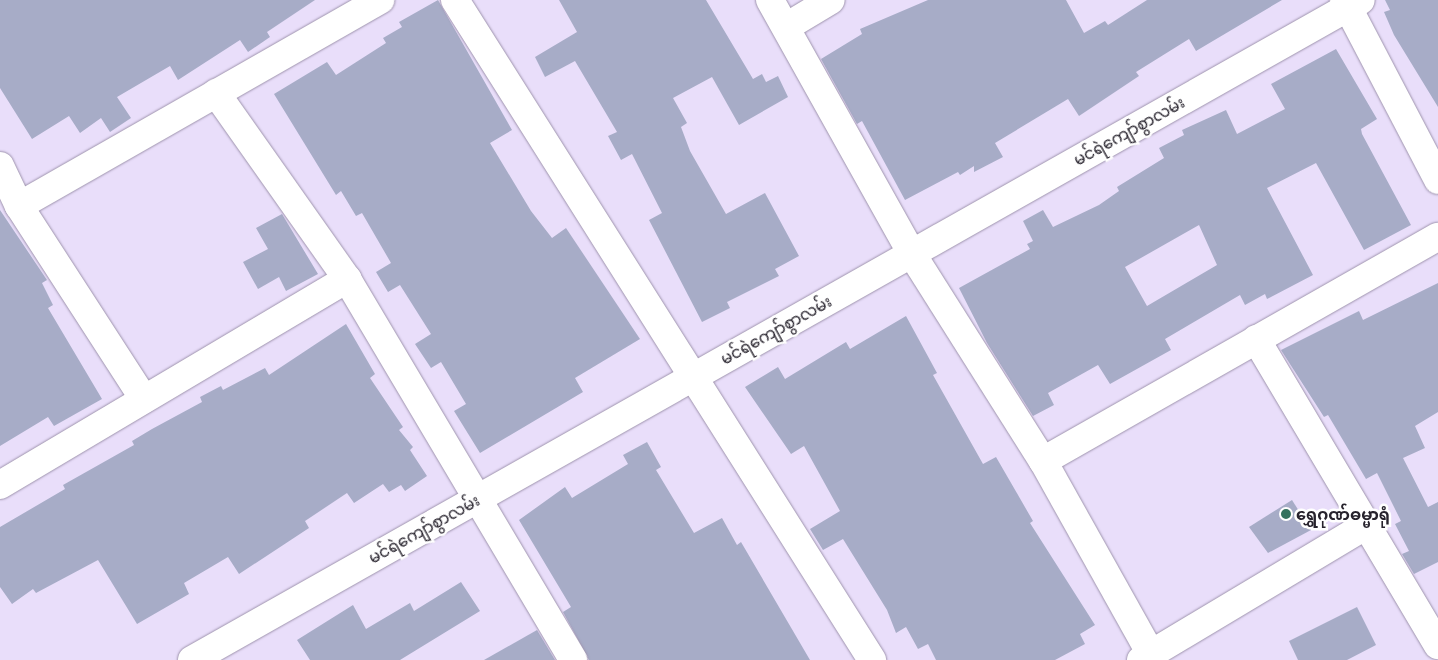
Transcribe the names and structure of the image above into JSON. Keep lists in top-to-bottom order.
{
  "streets": {
    "street": ["မင်ရဲကျော်စွာလမ်း"]
  },
  "places": ["ရွှေဂုဏ်ဓမ္မာရုံ"]
}
